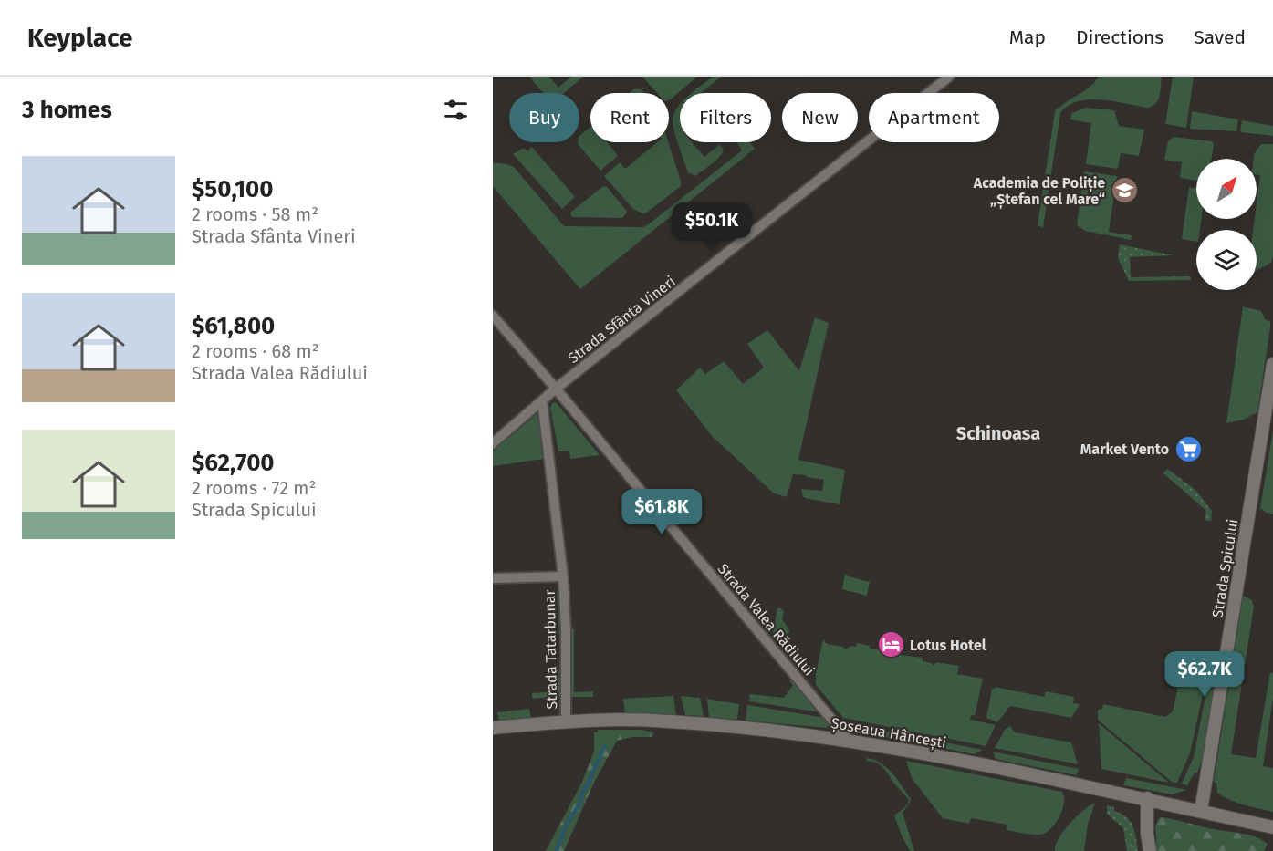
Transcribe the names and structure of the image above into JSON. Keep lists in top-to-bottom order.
{
  "streets": {
    "street": [
      "Strada Sfânta Vineri",
      "Strada Spicului",
      "Strada Valea Rădiului",
      "Strada Tatarbunar",
      "Șoseaua Hâncești"
    ]
  },
  "crossings": [
    ["Strada Sfânta Vineri", "Strada Valea Rădiului"],
    ["Strada Spicului", "Șoseaua Hâncești"],
    ["Strada Valea Rădiului", "Șoseaua Hâncești"],
    ["Strada Tatarbunar", "Șoseaua Hâncești"]
  ],
  "districts": ["Schinoasa"],
  "places": {
    "school or university": ["Academia de Poliție „Ștefan cel Mare“"],
    "supermarket": ["Market Vento"],
    "hotel": ["Lotus Hotel"]
  },
  "north": "top right",
  "page": {
    "header": "Keyplace",
    "nav": ["Map", "Directions", "Saved"],
    "heading": "3 homes",
    "chip": [
      "Buy",
      "Rent",
      "Filters",
      "New",
      "Apartment"
    ],
    "list": [
      {
        "name": "$50,100",
        "note": "2 rooms · 58 m² · Strada Sfânta Vineri"
      },
      {
        "name": "$61,800",
        "note": "2 rooms · 68 m² · Strada Valea Rădiului"
      },
      {
        "name": "$62,700",
        "note": "2 rooms · 72 m² · Strada Spicului"
      }
    ],
    "price": ["$50.1K", "$61.8K", "$62.7K"]
  }
}
